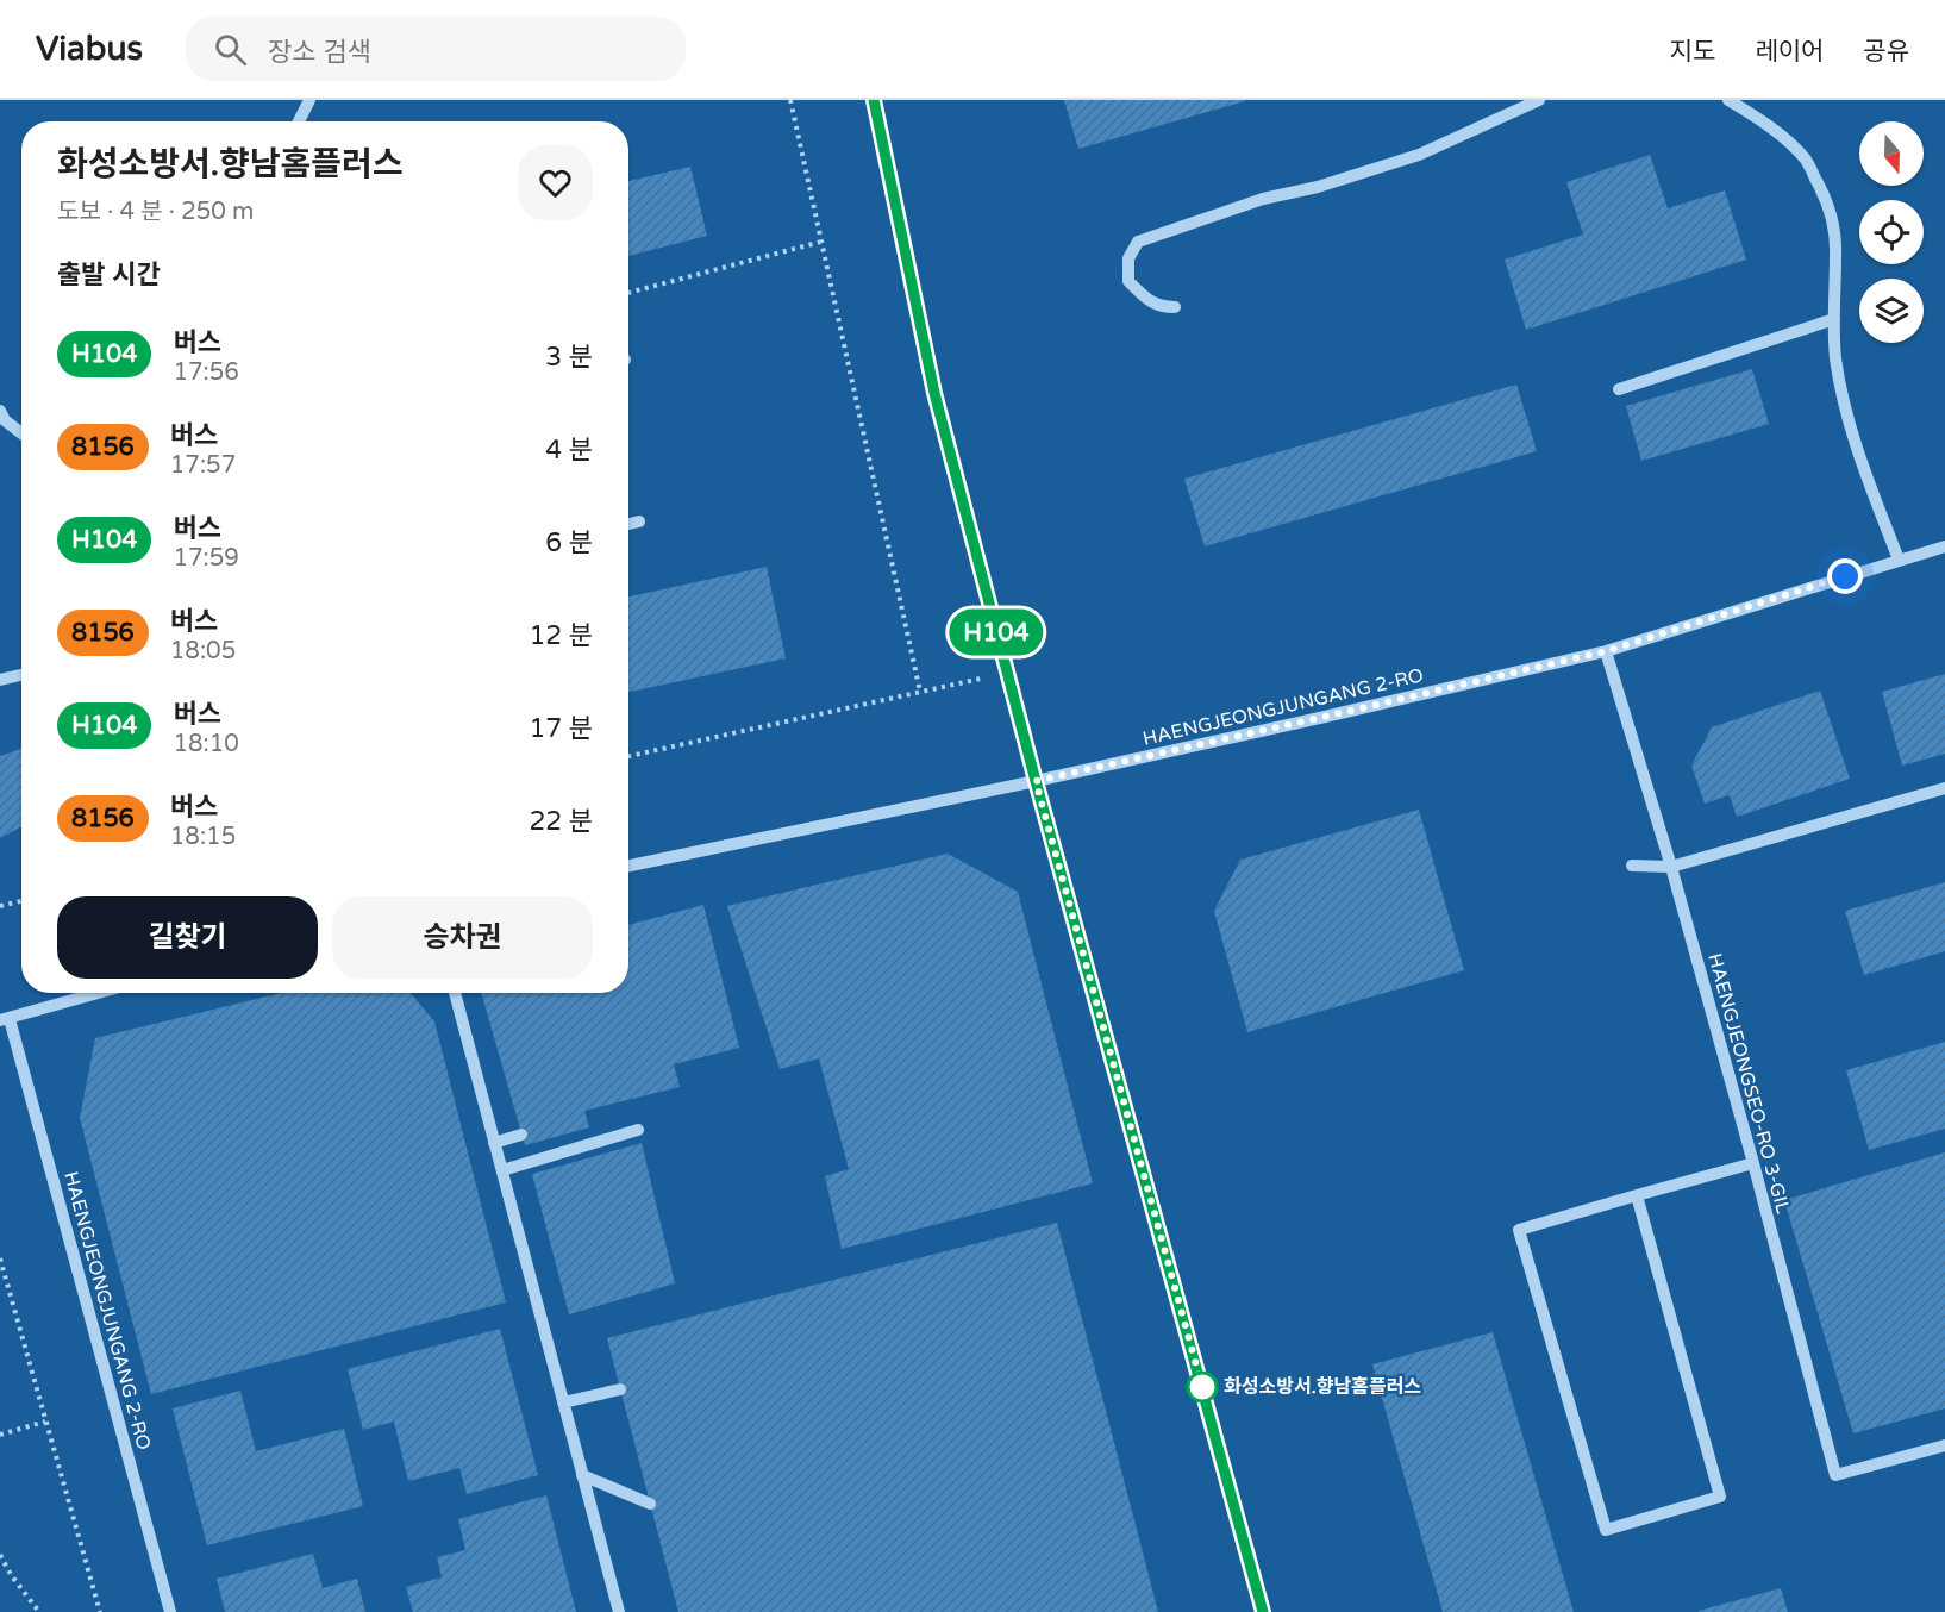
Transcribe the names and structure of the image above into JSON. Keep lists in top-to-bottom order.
{
  "streets": {
    "street": ["HAENGJEONGJUNGANG 2-RO", "HAENGJEONGSEO-RO 3-GIL"]
  },
  "crossings": [
    ["HAENGJEONGJUNGANG 2-RO", "HAENGJEONGSEO-RO 3-GIL"]
  ],
  "places": ["화성소방서.향남홈플러스"],
  "lines": ["bus line H104"],
  "north": "bottom",
  "page": {
    "header": "Viabus",
    "search": "장소 검색",
    "nav": ["지도", "레이어", "공유"],
    "on_map": "H104",
    "heading": [
      ["화성소방서.향남홈플러스", "도보 · 4 분 · 250 m"],
      "출발 시간"
    ],
    "list": [
      {
        "mark": "H104",
        "name": "버스",
        "note": "17:56",
        "value": "3 분"
      },
      {
        "mark": "8156",
        "name": "버스",
        "note": "17:57",
        "value": "4 분"
      },
      {
        "mark": "H104",
        "name": "버스",
        "note": "17:59",
        "value": "6 분"
      },
      {
        "mark": "8156",
        "name": "버스",
        "note": "18:05",
        "value": "12 분"
      },
      {
        "mark": "H104",
        "name": "버스",
        "note": "18:10",
        "value": "17 분"
      },
      {
        "mark": "8156",
        "name": "버스",
        "note": "18:15",
        "value": "22 분"
      }
    ],
    "buttons": ["길찾기", "승차권"]
  }
}
